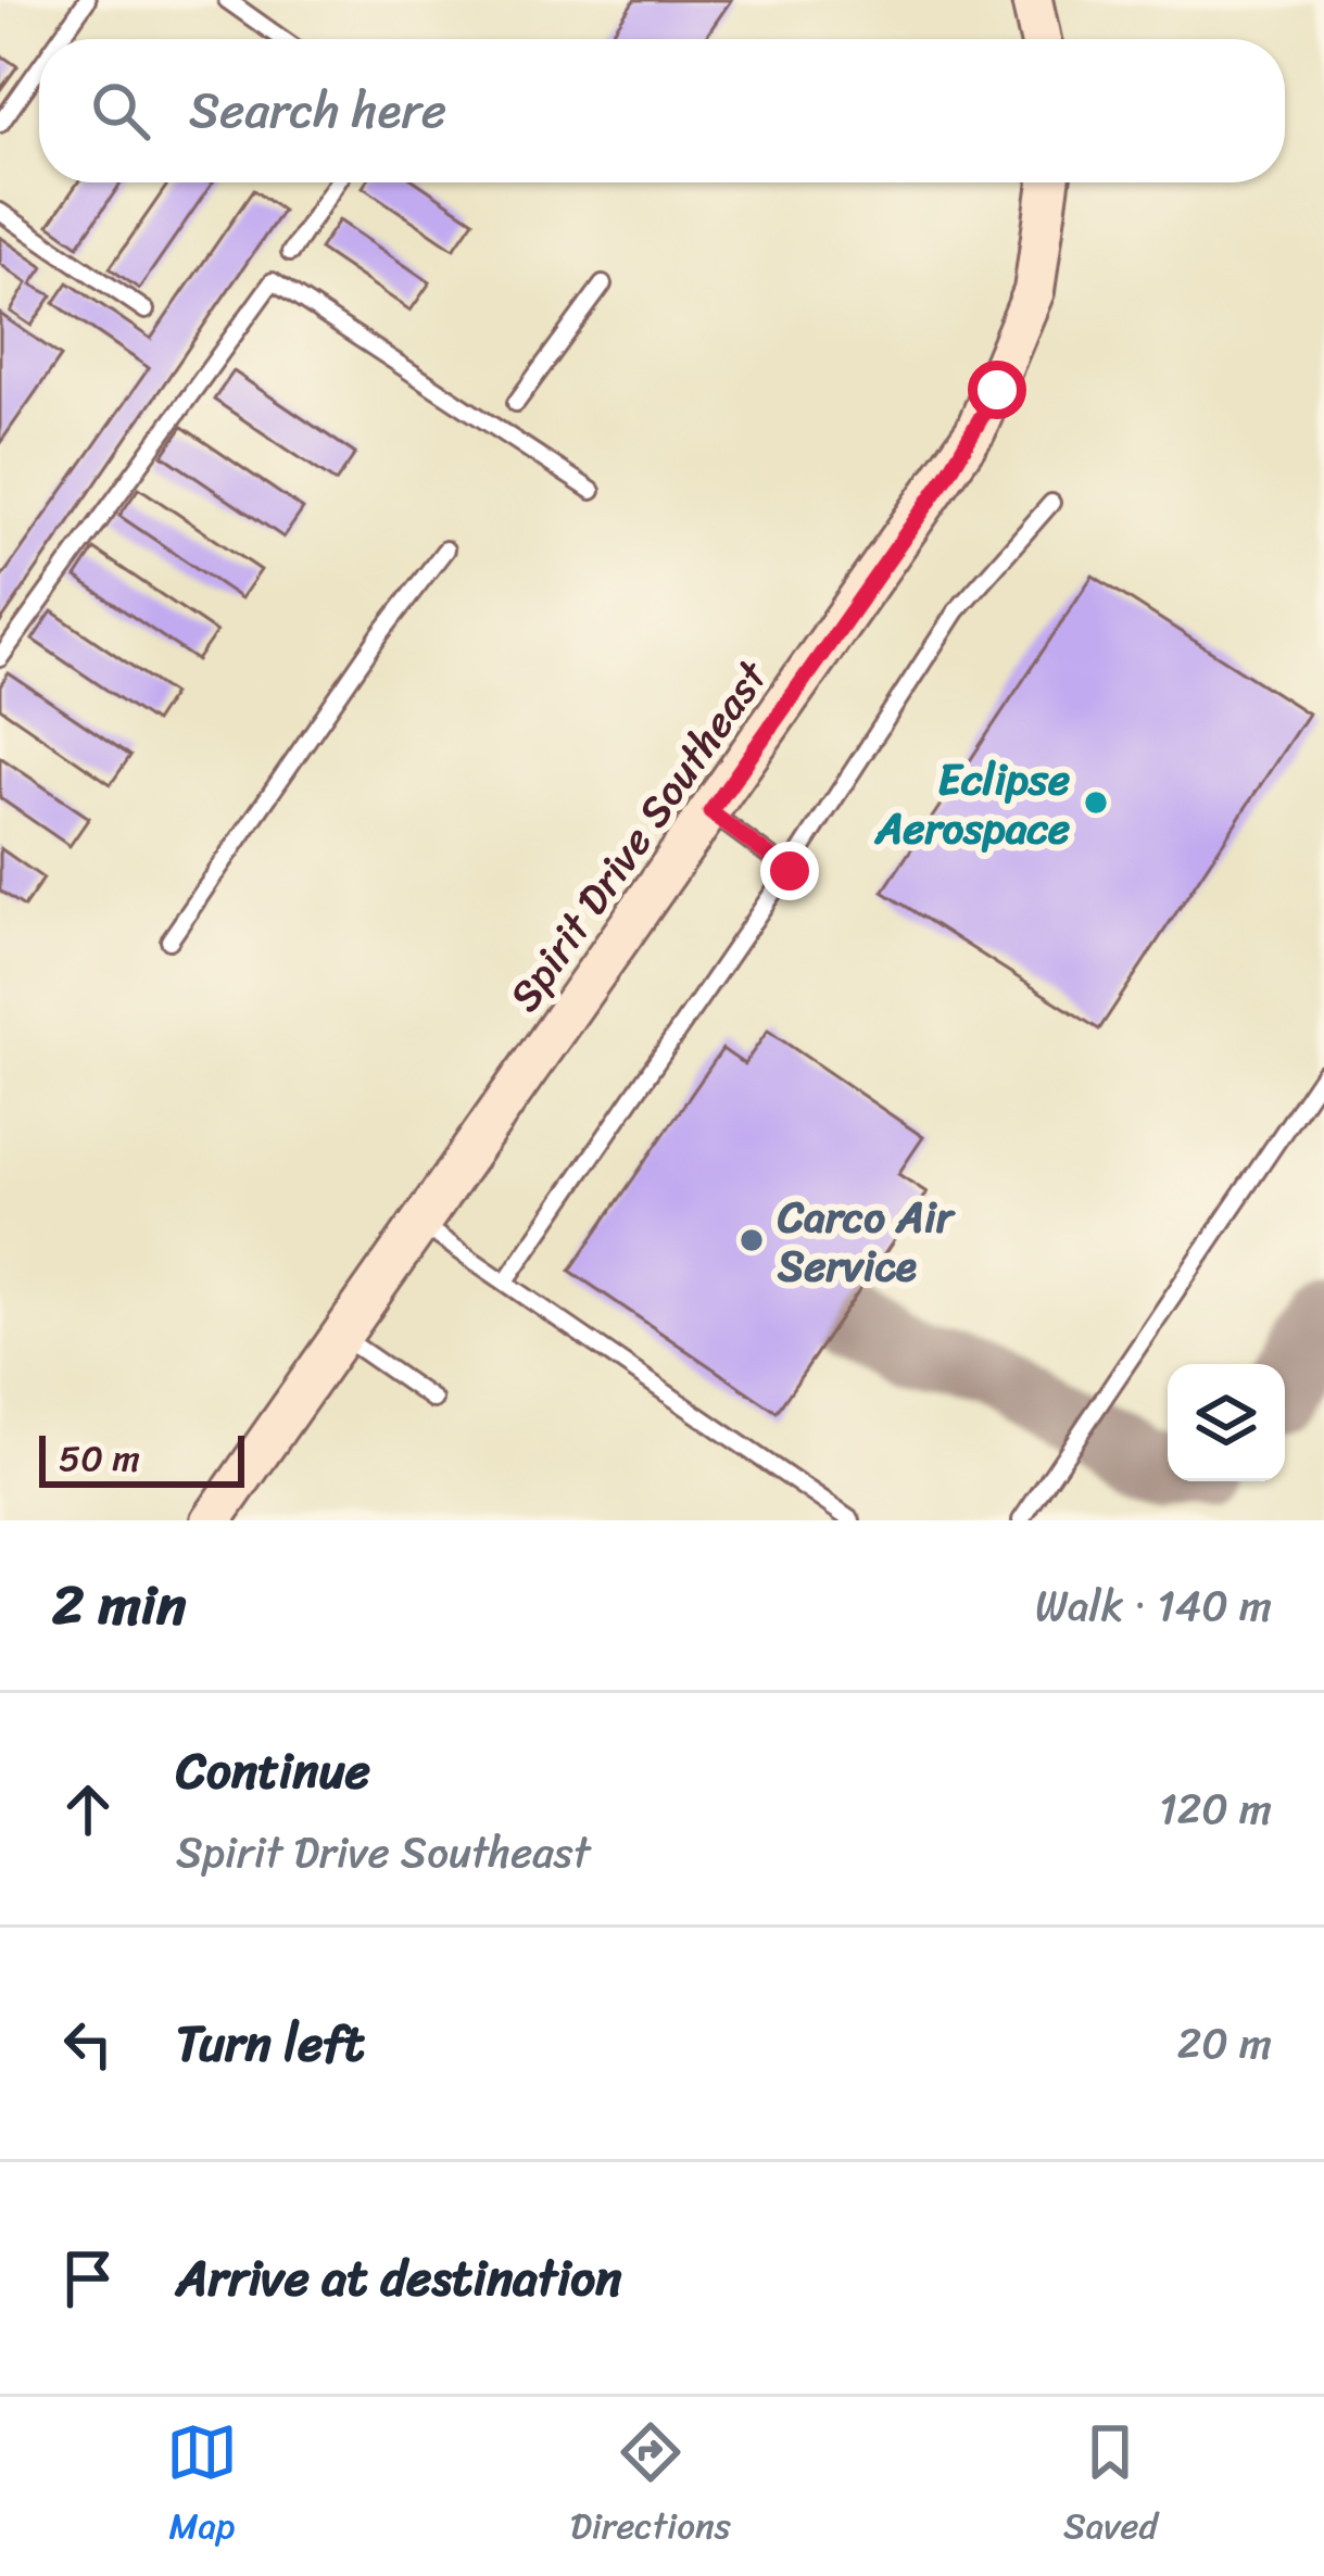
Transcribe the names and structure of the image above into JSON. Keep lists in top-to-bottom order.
{
  "streets": {
    "street": ["Spirit Drive Southeast"]
  },
  "places": ["Eclipse Aerospace", "Carco Air Service"],
  "scale_bar": "50 m",
  "page": {
    "search": "Search here",
    "scale": "50 m",
    "heading": ["2 min", "Walk · 140 m"],
    "list": [
      ["Continue", "Spirit Drive Southeast", "120 m"],
      ["Turn left", "20 m"],
      "Arrive at destination"
    ],
    "nav": ["Map", "Directions", "Saved"]
  }
}
